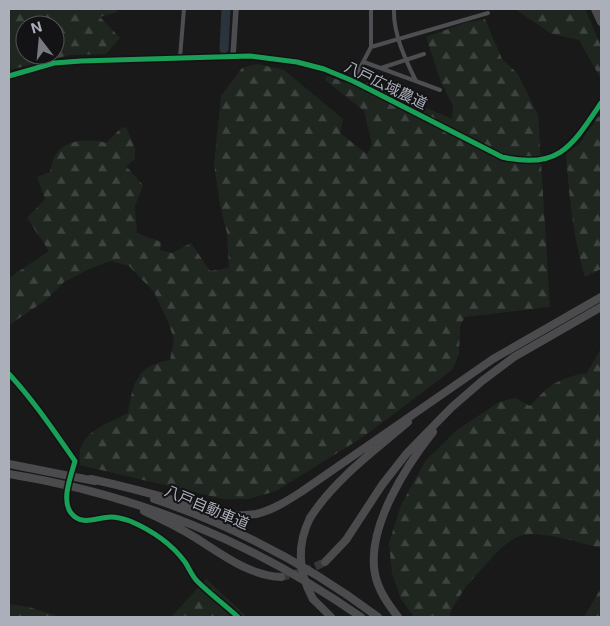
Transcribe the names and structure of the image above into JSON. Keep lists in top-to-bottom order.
{
  "streets": {
    "highway": ["八戸自動車道"],
    "street": ["八戸広域農道"]
  },
  "north": "top"
}
